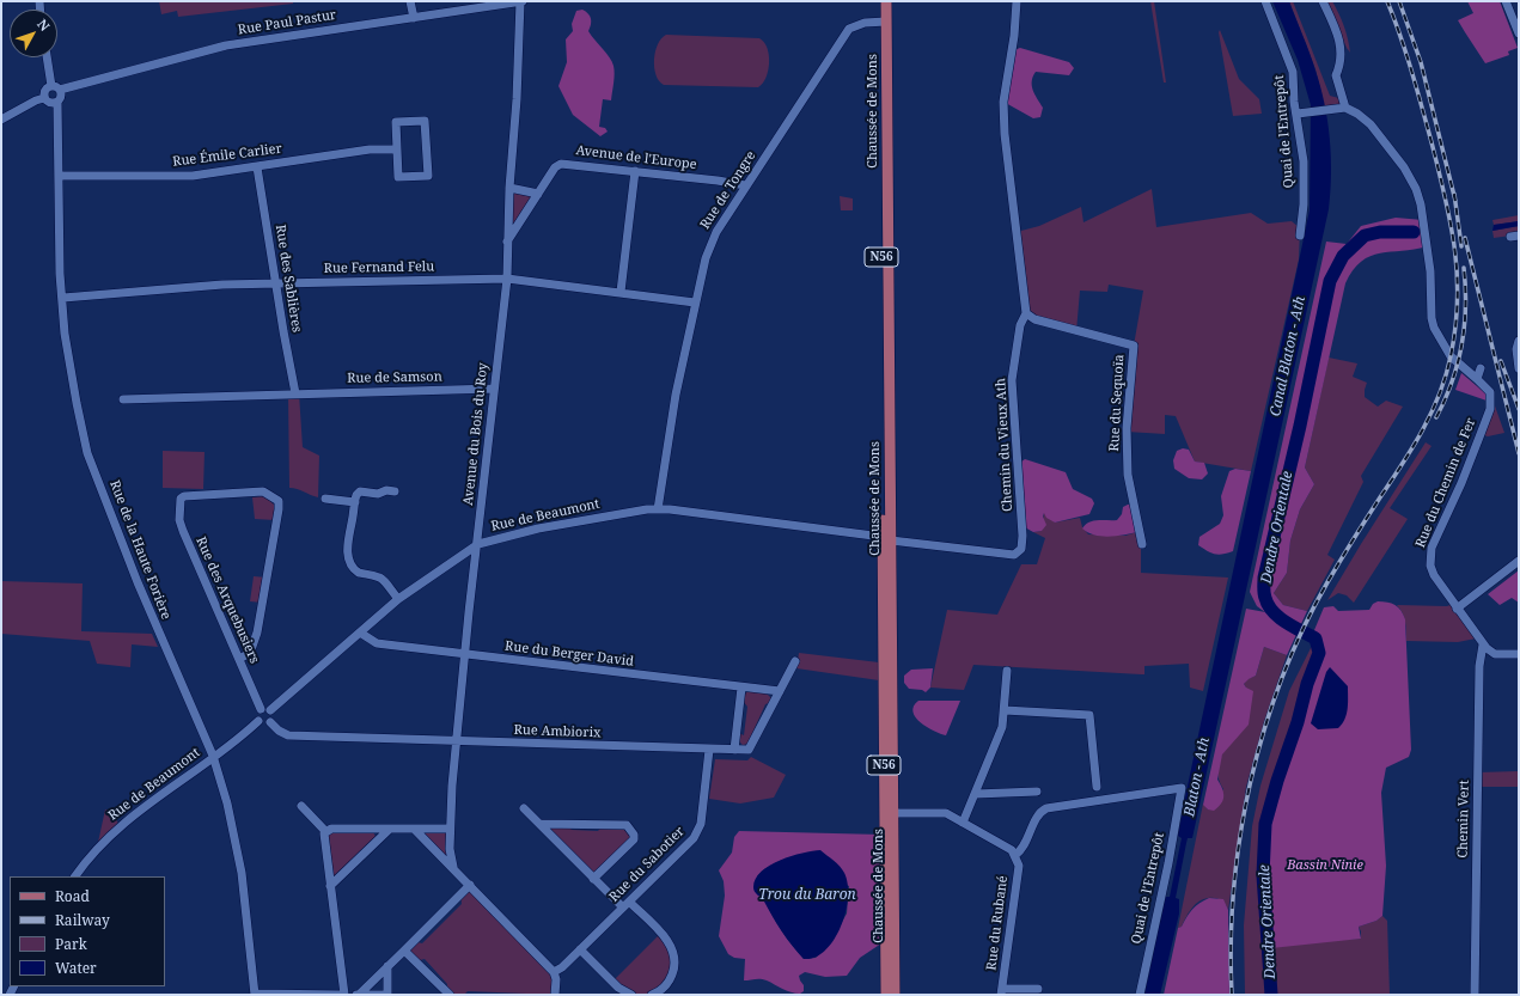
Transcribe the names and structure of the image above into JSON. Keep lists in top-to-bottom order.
{
  "streets": {
    "main road": ["Chaussée de Mons", "N56"],
    "street": [
      "Rue Paul Pastur",
      "Quai de l'Entrepôt",
      "Rue Émile Carlier",
      "Avenue de l'Europe",
      "Rue de Tongre",
      "Rue Fernand Felu",
      "Rue des Sablières",
      "Rue de Samson",
      "Rue du Sequoïa",
      "Avenue du Bois du Roy",
      "Chemin du Vieux Ath",
      "Rue du Chemin de Fer",
      "Rue de Beaumont",
      "Rue de la Haute Forière",
      "Rue des Arquebusiers",
      "Rue du Berger David",
      "Rue Ambiorix",
      "Chemin Vert",
      "Rue du Sabotier",
      "Rue du Rubané"
    ]
  },
  "crossings": [
    ["Rue Paul Pastur", "Avenue du Bois du Roy"],
    ["Rue Paul Pastur", "Rue de la Haute Forière"],
    ["Chaussée de Mons", "Rue de Tongre"],
    ["Chaussée de Mons", "Chemin du Vieux Ath"],
    ["Chaussée de Mons", "Rue de Beaumont"],
    ["Quai de l'Entrepôt", "Rue du Rubané"],
    ["Rue Émile Carlier", "Rue des Sablières"],
    ["Rue Émile Carlier", "Rue de la Haute Forière"],
    ["Avenue de l'Europe", "Rue de Tongre"],
    ["Avenue de l'Europe", "Avenue du Bois du Roy"],
    ["Rue de Tongre", "Rue Fernand Felu"],
    ["Rue de Tongre", "Rue de Beaumont"],
    ["Rue Fernand Felu", "Rue des Sablières"],
    ["Rue Fernand Felu", "Avenue du Bois du Roy"],
    ["Rue Fernand Felu", "Rue de la Haute Forière"],
    ["Rue des Sablières", "Rue de Samson"],
    ["Rue de Samson", "Avenue du Bois du Roy"],
    ["Rue du Sequoïa", "Chemin du Vieux Ath"],
    ["Avenue du Bois du Roy", "Rue de Beaumont"],
    ["Avenue du Bois du Roy", "Rue du Berger David"],
    ["Avenue du Bois du Roy", "Rue Ambiorix"],
    ["Chemin du Vieux Ath", "Rue de Beaumont"],
    ["Rue du Chemin de Fer", "Chemin Vert"],
    ["Rue de Beaumont", "Rue de la Haute Forière"],
    ["Rue de Beaumont", "Rue des Arquebusiers"],
    ["Rue de Beaumont", "Rue du Berger David"],
    ["Rue de Beaumont", "Rue Ambiorix"],
    ["Rue des Arquebusiers", "Rue Ambiorix"],
    ["Rue du Berger David", "Rue Ambiorix"],
    ["Rue Ambiorix", "Rue du Sabotier"]
  ],
  "water": [
    "Canal Blaton - Ath",
    "Dendre Orientale",
    "Blaton - Ath",
    "Trou du Baron"
  ],
  "parks": ["Bassin Ninie"],
  "legend": [
    "Road",
    "Railway",
    "Park",
    "Water"
  ],
  "north": "top right"
}
